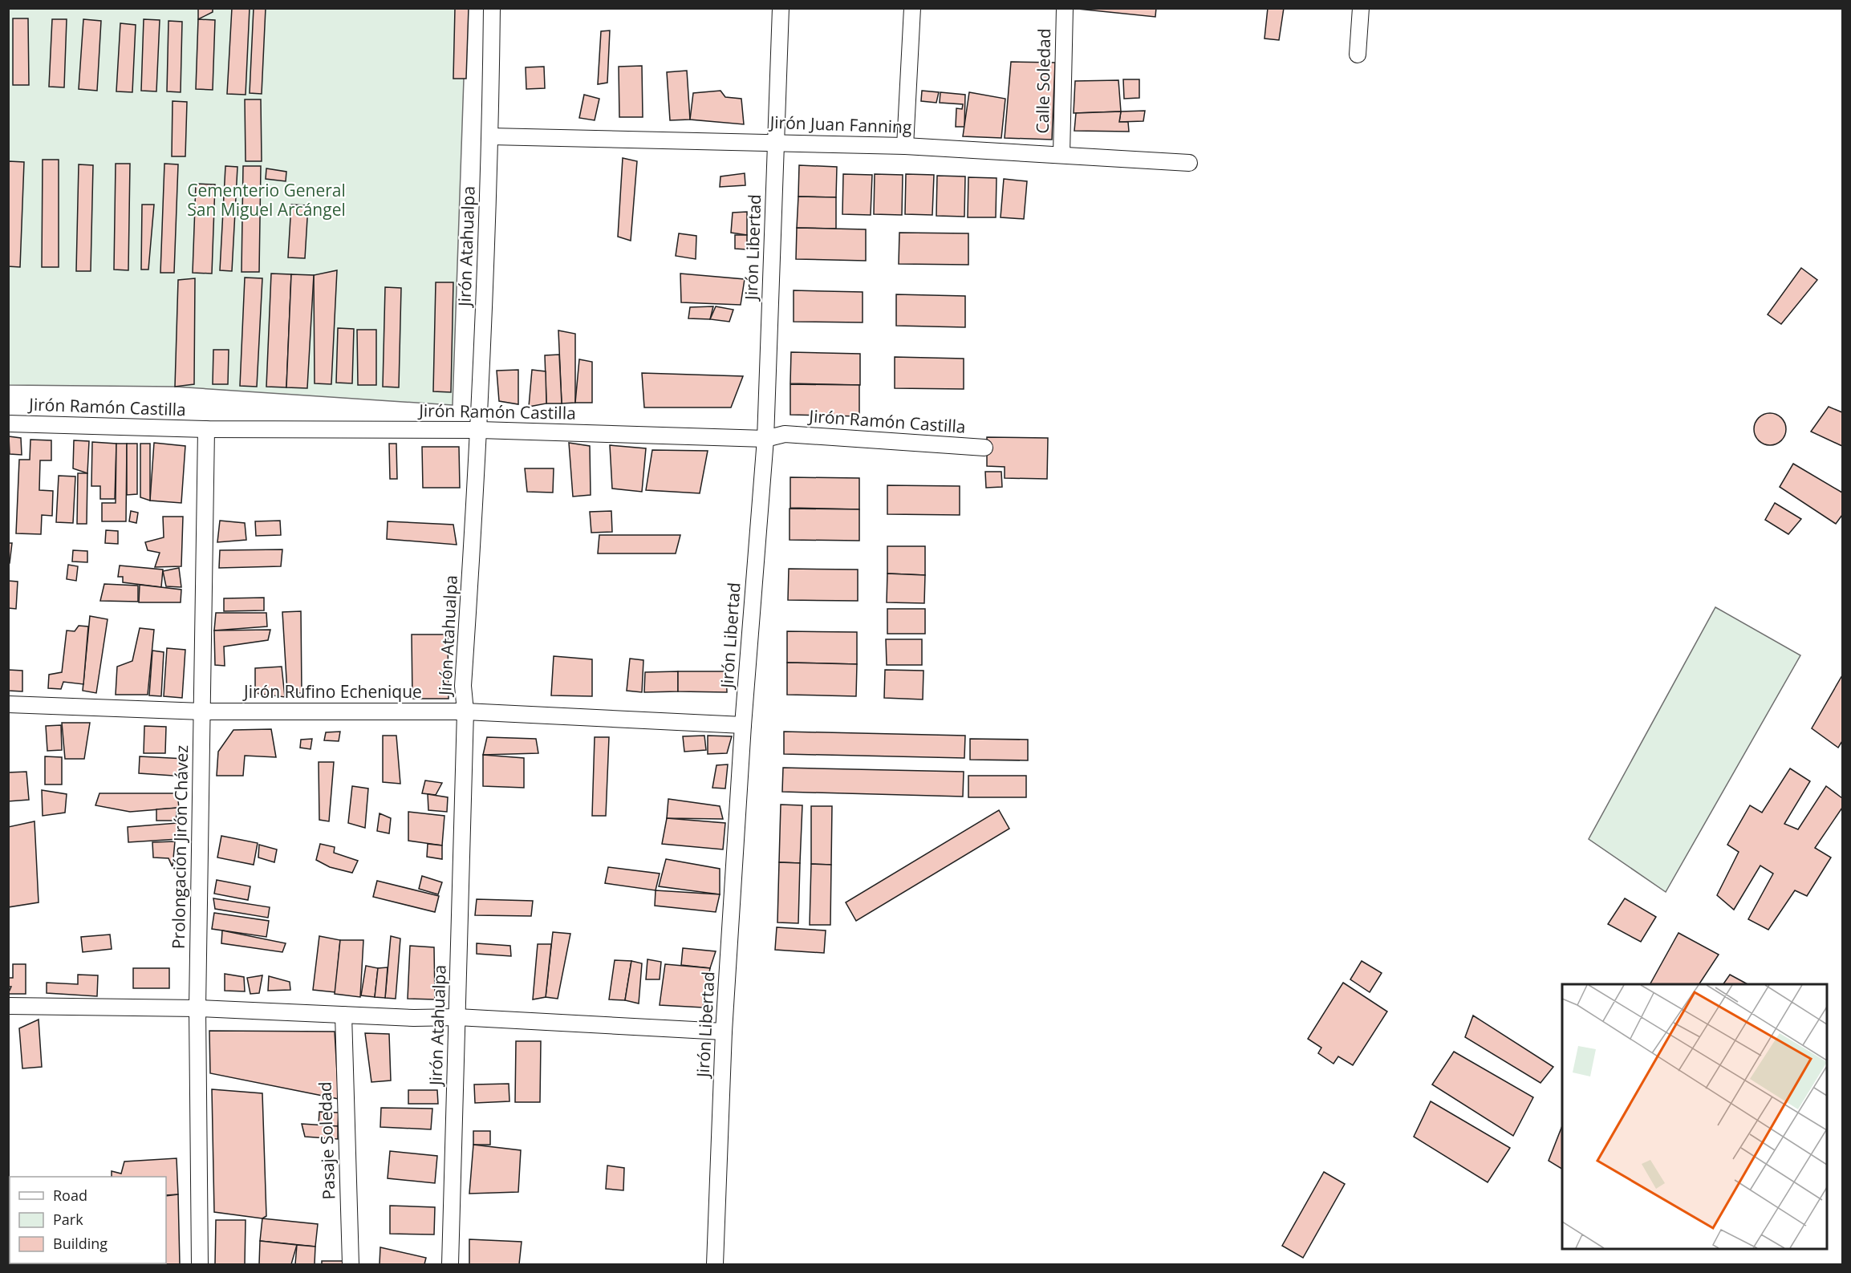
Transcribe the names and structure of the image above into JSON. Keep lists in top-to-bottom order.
{
  "streets": {
    "street": [
      "Calle Soledad",
      "Jirón Juan Fanning",
      "Jirón Atahualpa",
      "Jirón Libertad",
      "Jirón Ramón Castilla",
      "Jirón Rufino Echenique",
      "Prolongación Jirón Chávez",
      "Pasaje Soledad"
    ]
  },
  "crossings": [
    ["Calle Soledad", "Jirón Juan Fanning"],
    ["Jirón Juan Fanning", "Jirón Atahualpa"],
    ["Jirón Juan Fanning", "Jirón Libertad"],
    ["Jirón Atahualpa", "Jirón Ramón Castilla"],
    ["Jirón Atahualpa", "Jirón Rufino Echenique"],
    ["Jirón Libertad", "Jirón Ramón Castilla"],
    ["Jirón Libertad", "Jirón Rufino Echenique"],
    ["Jirón Ramón Castilla", "Prolongación Jirón Chávez"],
    ["Jirón Rufino Echenique", "Prolongación Jirón Chávez"]
  ],
  "parks": ["Cementerio General San Miguel Arcángel"],
  "legend": ["Road", "Park", "Building"]
}
